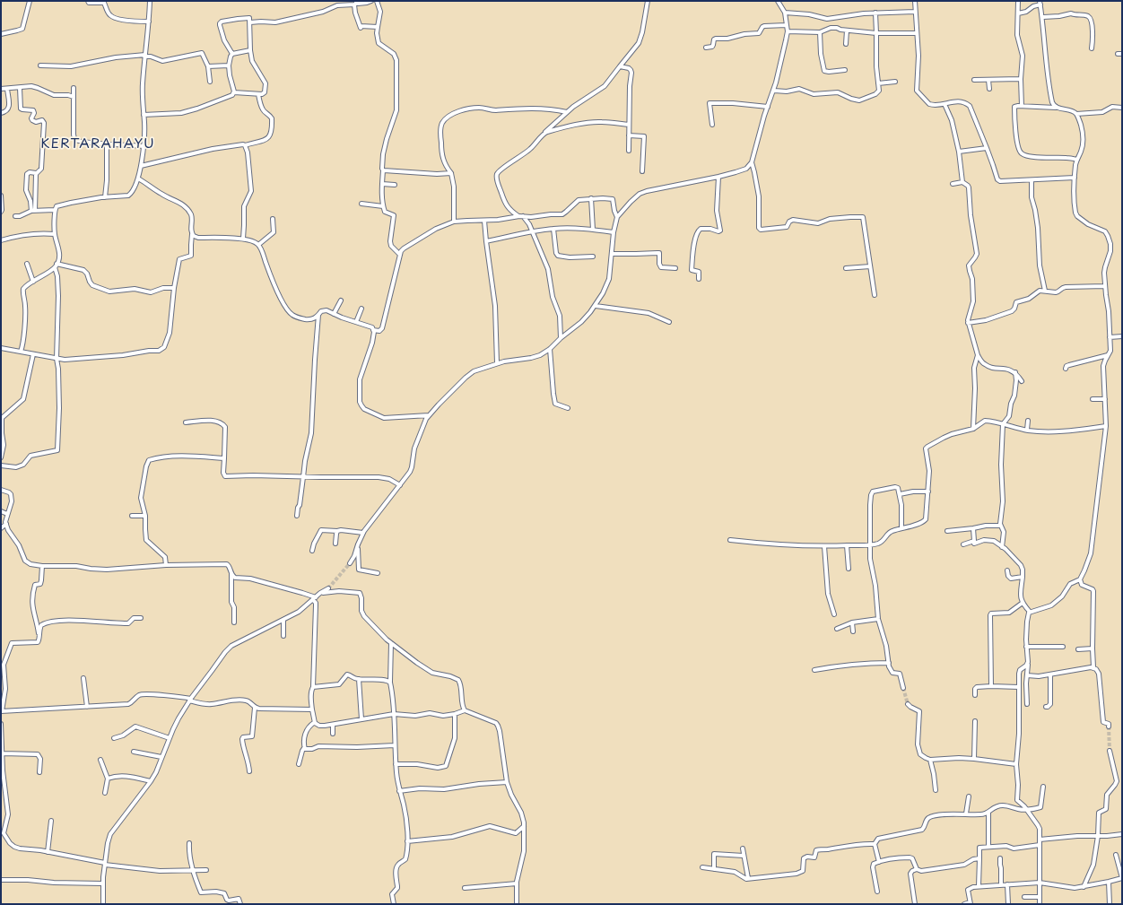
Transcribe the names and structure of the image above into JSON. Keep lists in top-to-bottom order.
{
  "districts": ["KERTARAHAYU"]
}
